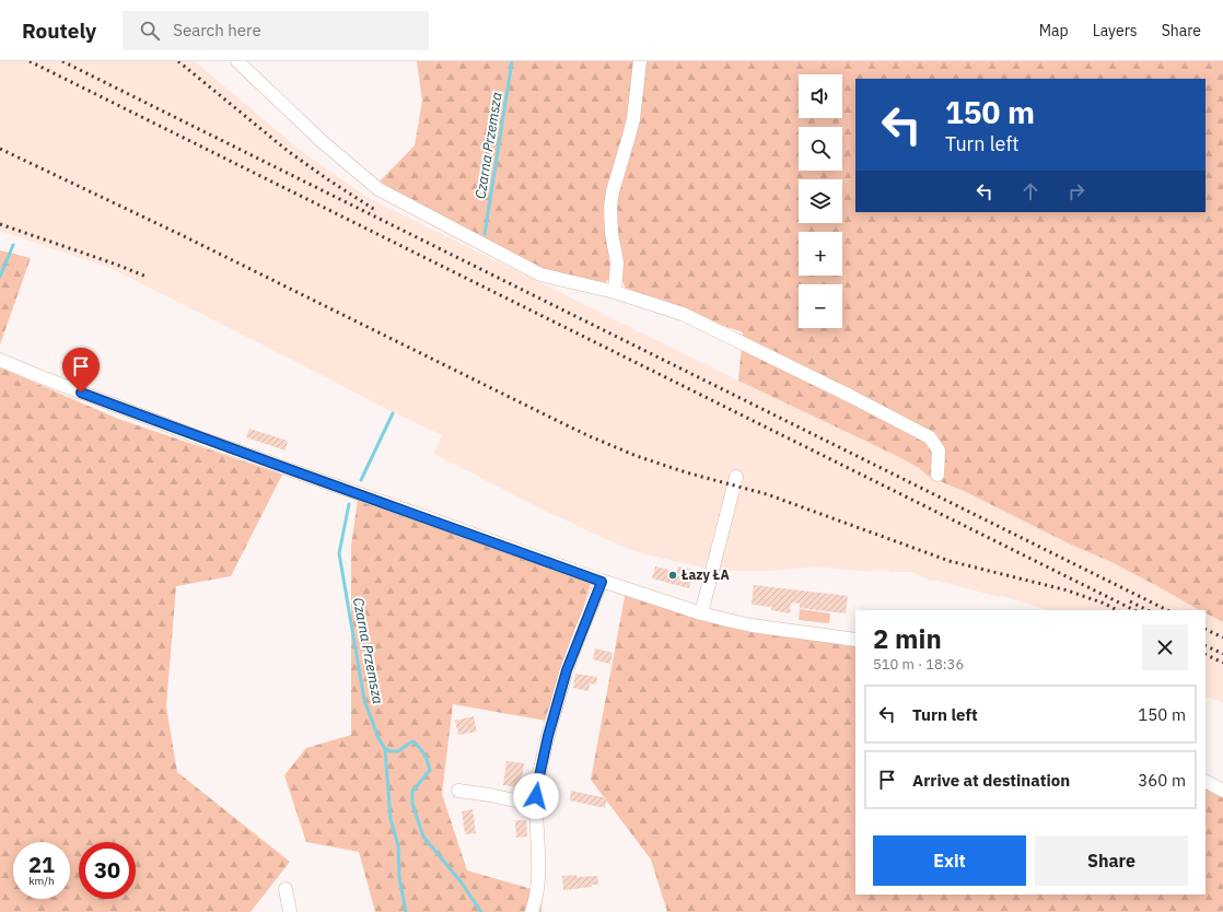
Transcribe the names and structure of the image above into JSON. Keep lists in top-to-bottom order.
{
  "water": ["Czarna Przemsza"],
  "places": ["Łazy ŁA"],
  "page": {
    "header": "Routely",
    "search": "Search here",
    "nav": ["Map", "Layers", "Share"],
    "map_buttons": ["+", "−"],
    "turn": ["150 m", "Turn left"],
    "heading": ["2 min", "510 m · 18:36"],
    "list": [
      {
        "name": "Turn left",
        "value": "150 m"
      },
      {
        "name": "Arrive at destination",
        "value": "360 m"
      }
    ],
    "buttons": ["Exit", "Share"],
    "speed": "21 km/h",
    "limit": "30"
  }
}
